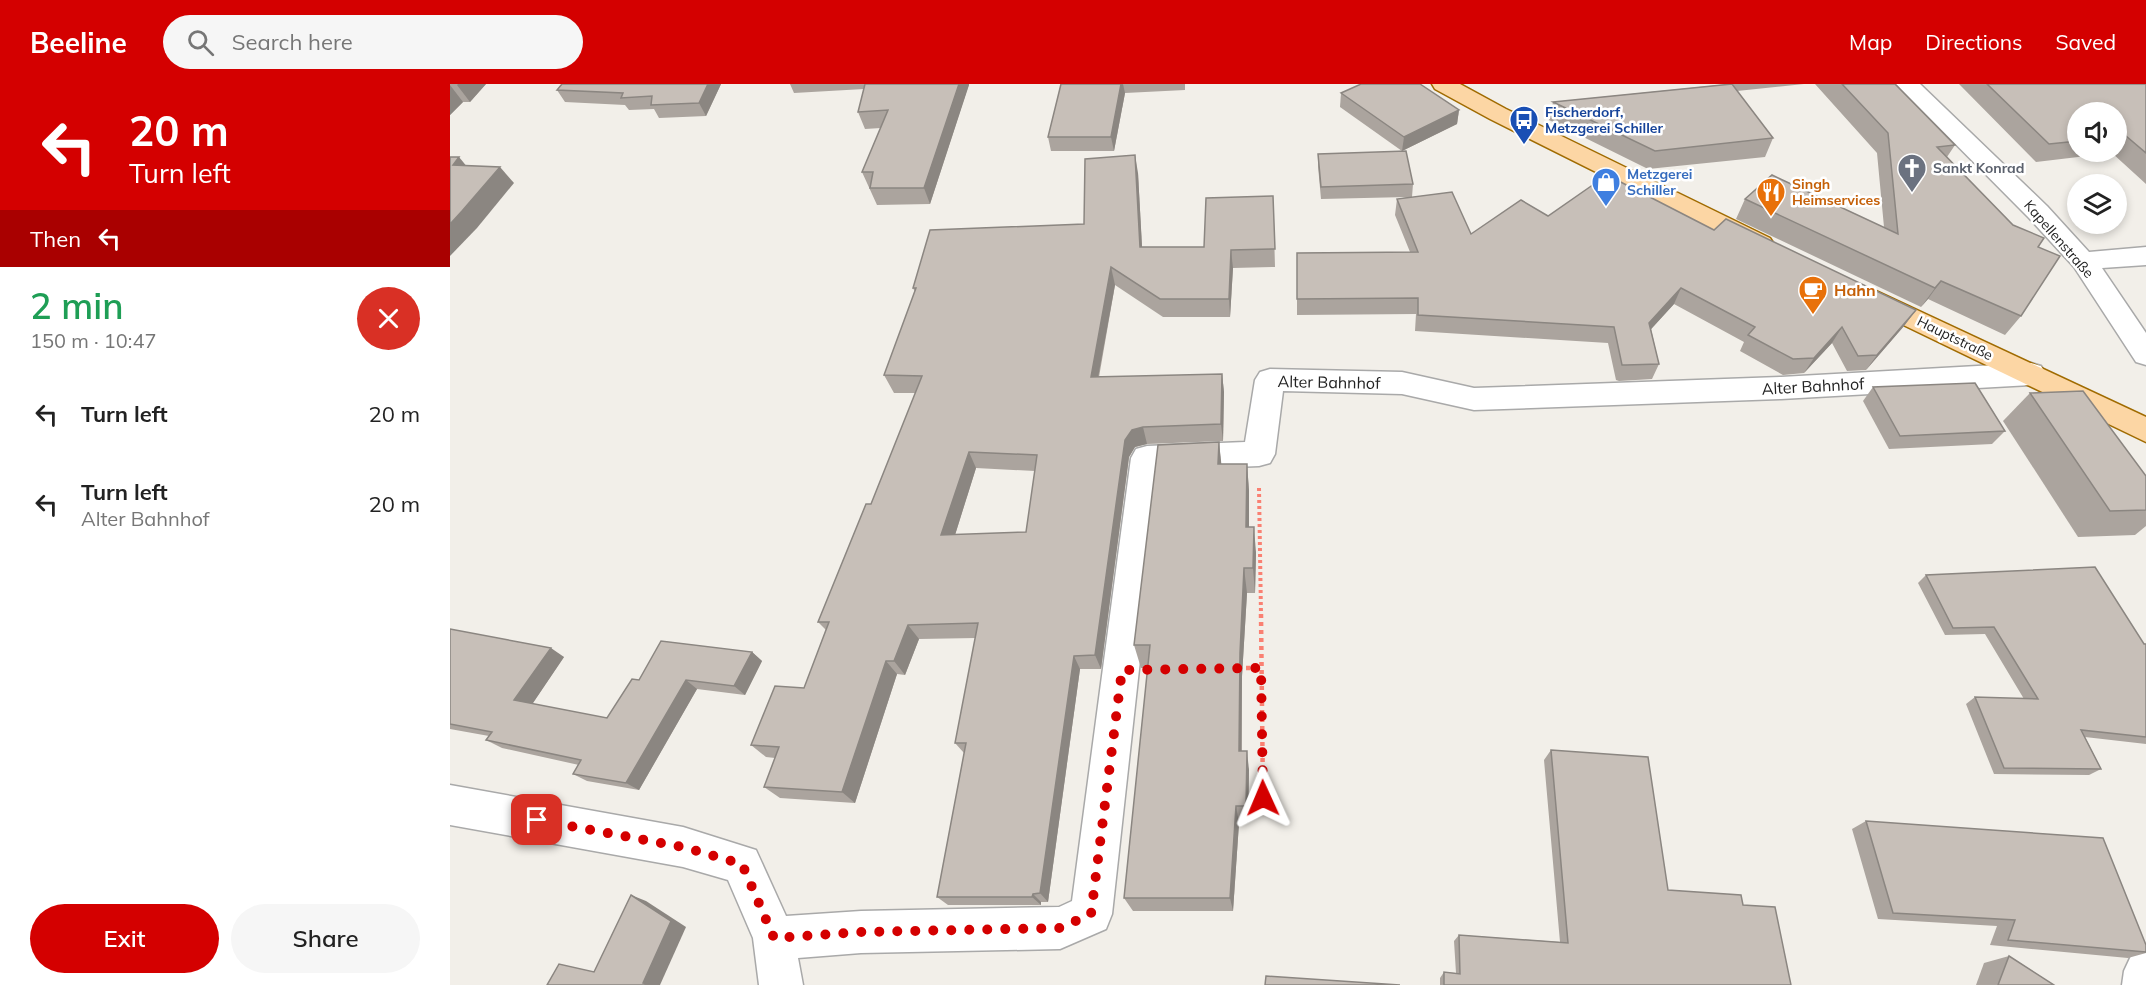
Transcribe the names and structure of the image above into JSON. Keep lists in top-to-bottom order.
{
  "streets": {
    "main road": ["Hauptstraße"],
    "street": ["Kapellenstraße", "Alter Bahnhof"]
  },
  "crossings": [
    ["Hauptstraße", "Alter Bahnhof"]
  ],
  "places": {
    "bus stop": ["Fischerdorf, Metzgerei Schiller"],
    "church": ["Sankt Konrad"],
    "shop": ["Metzgerei Schiller"],
    "restaurant": ["Singh Heimservices"],
    "cafe": ["Hahn"]
  },
  "page": {
    "header": "Beeline",
    "search": "Search here",
    "nav": ["Map", "Directions", "Saved"],
    "turn": ["20 m", "Turn left"],
    "then": "Then",
    "heading": ["2 min", "150 m · 10:47"],
    "list": [
      {
        "name": "Turn left",
        "value": "20 m"
      },
      {
        "name": "Turn left",
        "note": "Alter Bahnhof",
        "value": "20 m"
      }
    ],
    "buttons": ["Exit", "Share"]
  }
}
